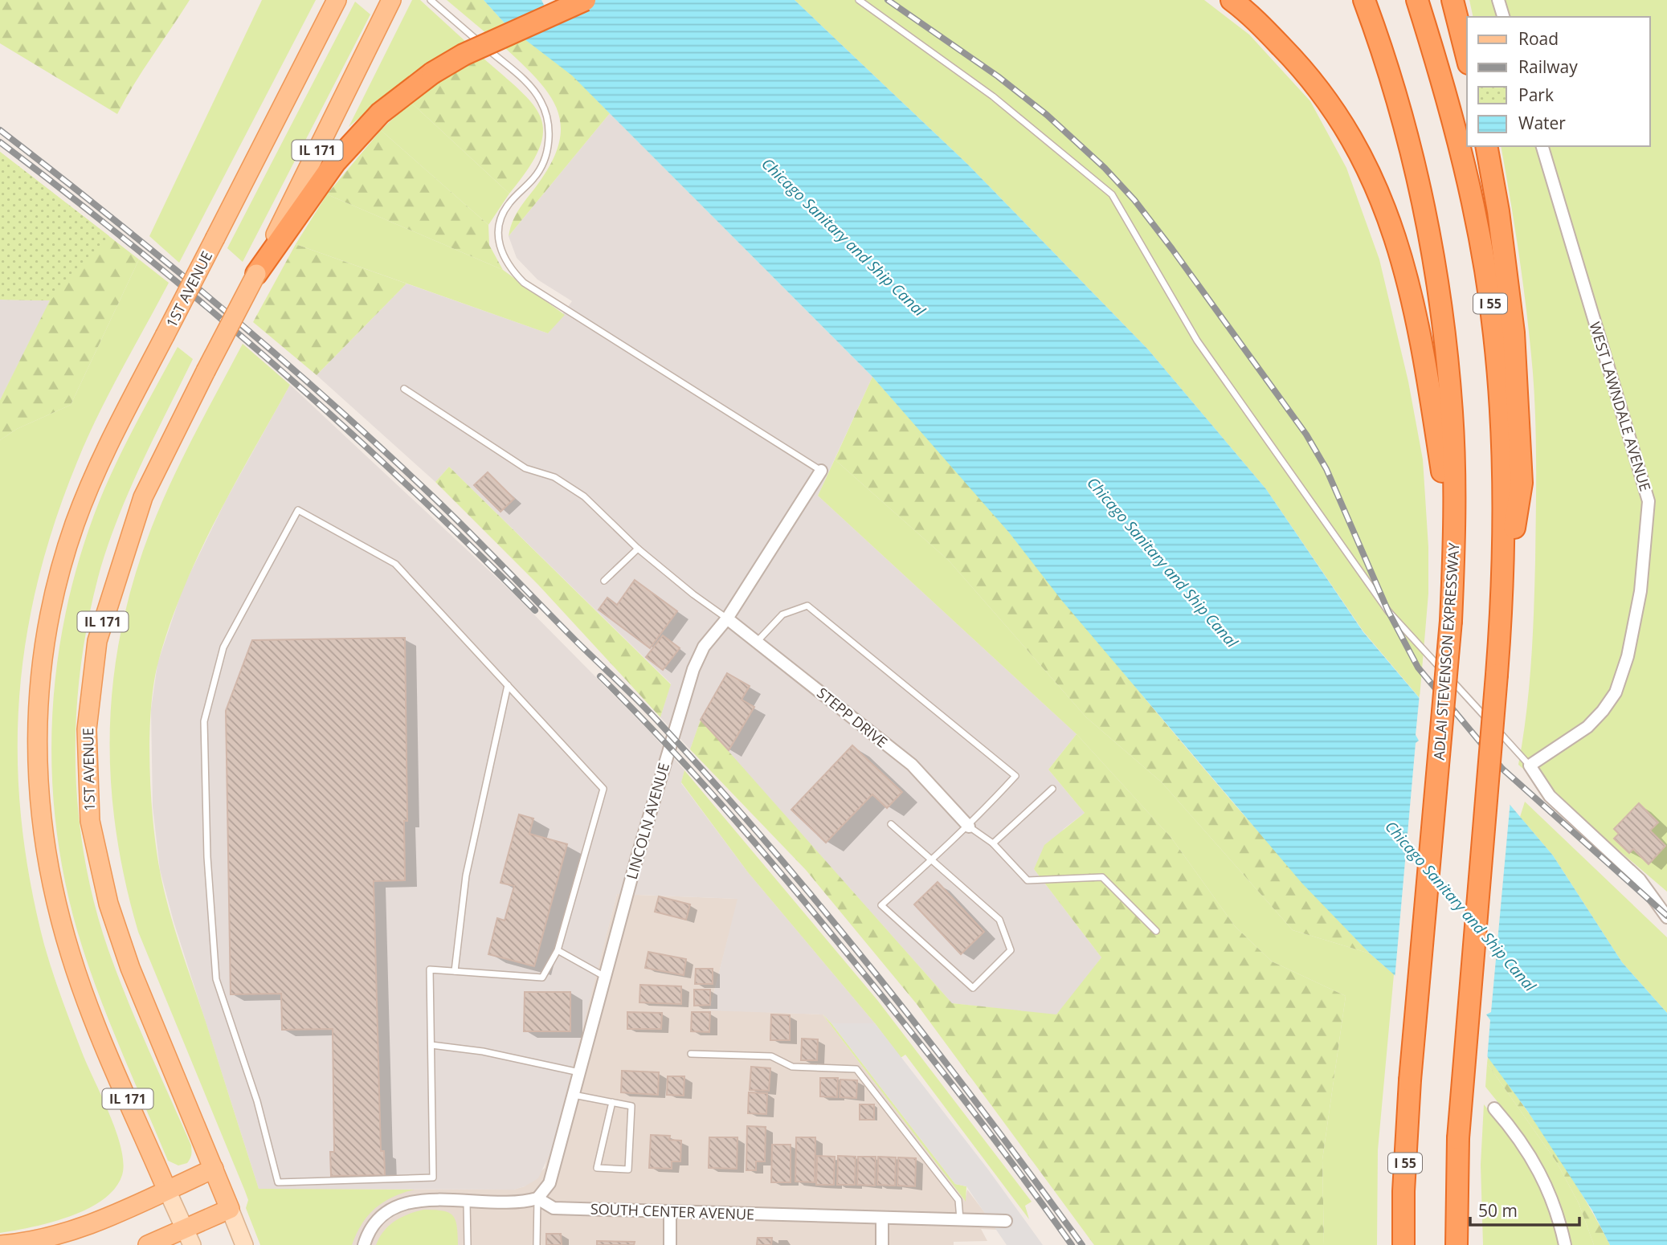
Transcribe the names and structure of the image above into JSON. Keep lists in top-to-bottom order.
{
  "streets": {
    "highway": ["I 55", "ADLAI STEVENSON EXPRESSWAY"],
    "main road": ["IL 171", "1ST AVENUE"],
    "street": [
      "WEST LAWNDALE AVENUE",
      "STEPP DRIVE",
      "LINCOLN AVENUE",
      "SOUTH CENTER AVENUE"
    ]
  },
  "crossings": [
    ["IL 171", "1ST AVENUE"],
    ["STEPP DRIVE", "LINCOLN AVENUE"],
    ["LINCOLN AVENUE", "SOUTH CENTER AVENUE"]
  ],
  "water": ["Chicago Sanitary and Ship Canal"],
  "legend": [
    "Road",
    "Railway",
    "Park",
    "Water"
  ],
  "scale_bar": "50 m"
}
